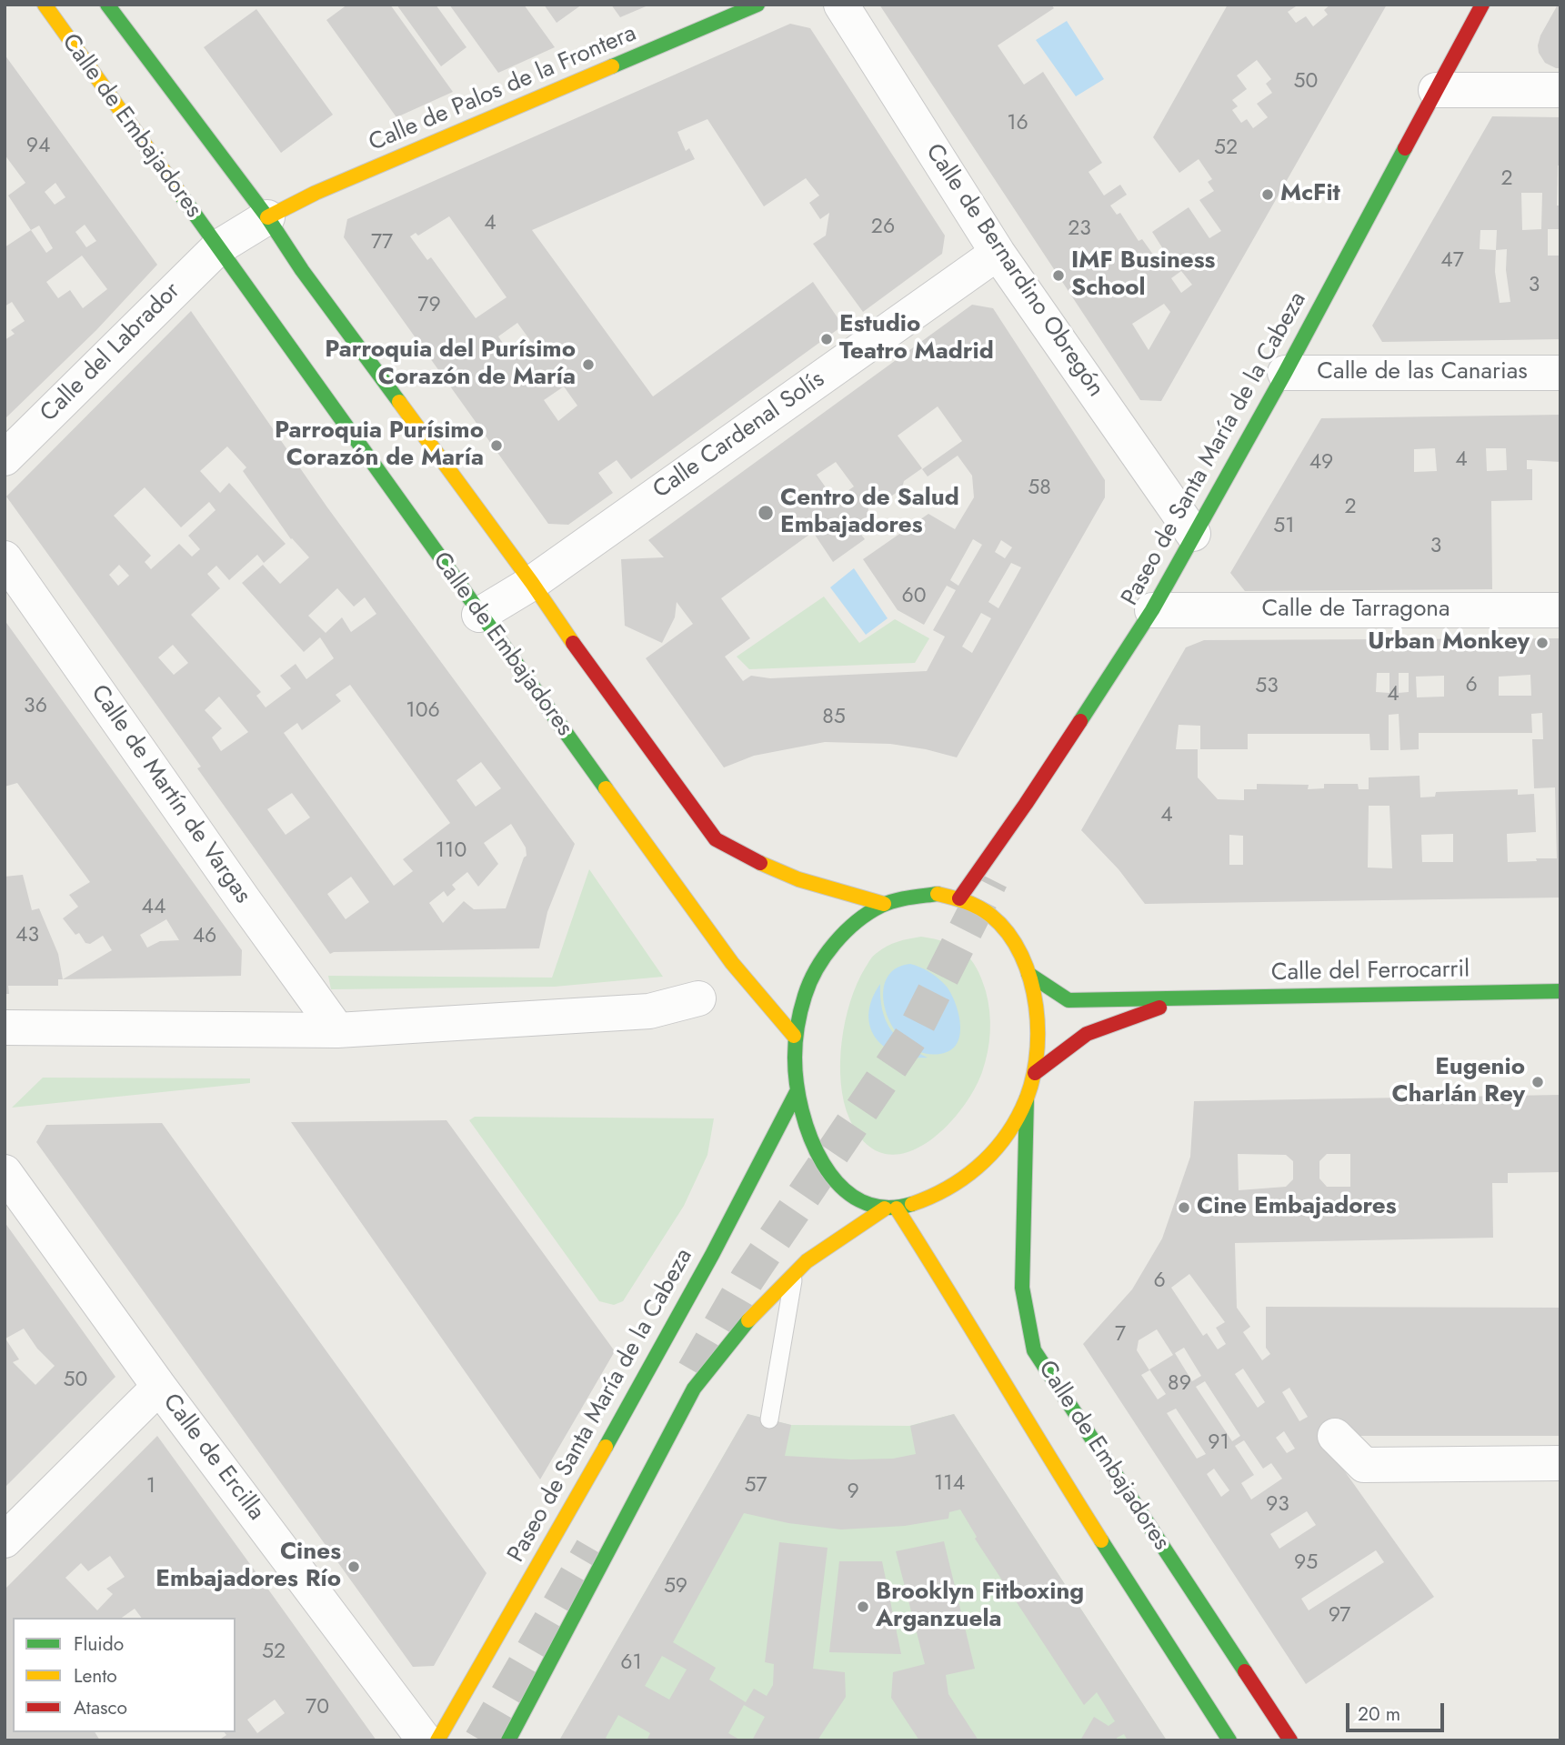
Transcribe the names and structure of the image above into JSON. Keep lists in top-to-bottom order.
{
  "streets": {
    "main road": [
      "Calle de Palos de la Frontera",
      "Calle de Embajadores",
      "Paseo de Santa María de la Cabeza",
      "Calle del Ferrocarril"
    ],
    "street": [
      "Calle de Bernardino Obregón",
      "Calle del Labrador",
      "Calle de las Canarias",
      "Calle Cardenal Solís",
      "Calle de Tarragona",
      "Calle de Martín de Vargas",
      "Calle de Ercilla"
    ]
  },
  "crossings": [
    ["Calle de Embajadores", "Calle del Labrador"],
    ["Calle de Embajadores", "Calle Cardenal Solís"],
    ["Calle de Bernardino Obregón", "Calle Cardenal Solís"],
    ["Calle de Bernardino Obregón", "Paseo de Santa María de la Cabeza"],
    ["Calle de las Canarias", "Paseo de Santa María de la Cabeza"],
    ["Paseo de Santa María de la Cabeza", "Calle de Tarragona"]
  ],
  "places": [
    "McFit",
    "IMF Business School",
    "Estudio Teatro Madrid",
    "Parroquia del Purísimo Corazón de María",
    "Parroquia Purísimo Corazón de María",
    "Centro de Salud Embajadores",
    "Urban Monkey",
    "Eugenio Charlán Rey",
    "Cine Embajadores",
    "Cines Embajadores Río",
    "Brooklyn Fitboxing Arganzuela"
  ],
  "house_numbers": [
    "50",
    "16",
    "94",
    "52",
    "2",
    "4",
    "26",
    "23",
    "77",
    "47",
    "3",
    "79",
    "4",
    "49",
    "58",
    "2",
    "51",
    "3",
    "60",
    "6",
    "53",
    "4",
    "36",
    "106",
    "85",
    "4",
    "110",
    "44",
    "43",
    "46",
    "6",
    "7",
    "50",
    "89",
    "91",
    "114",
    "57",
    "1",
    "9",
    "93",
    "95",
    "59",
    "97",
    "52",
    "61",
    "70"
  ],
  "legend": ["Fluido", "Lento", "Atasco"],
  "scale_bar": "20 m"
}
